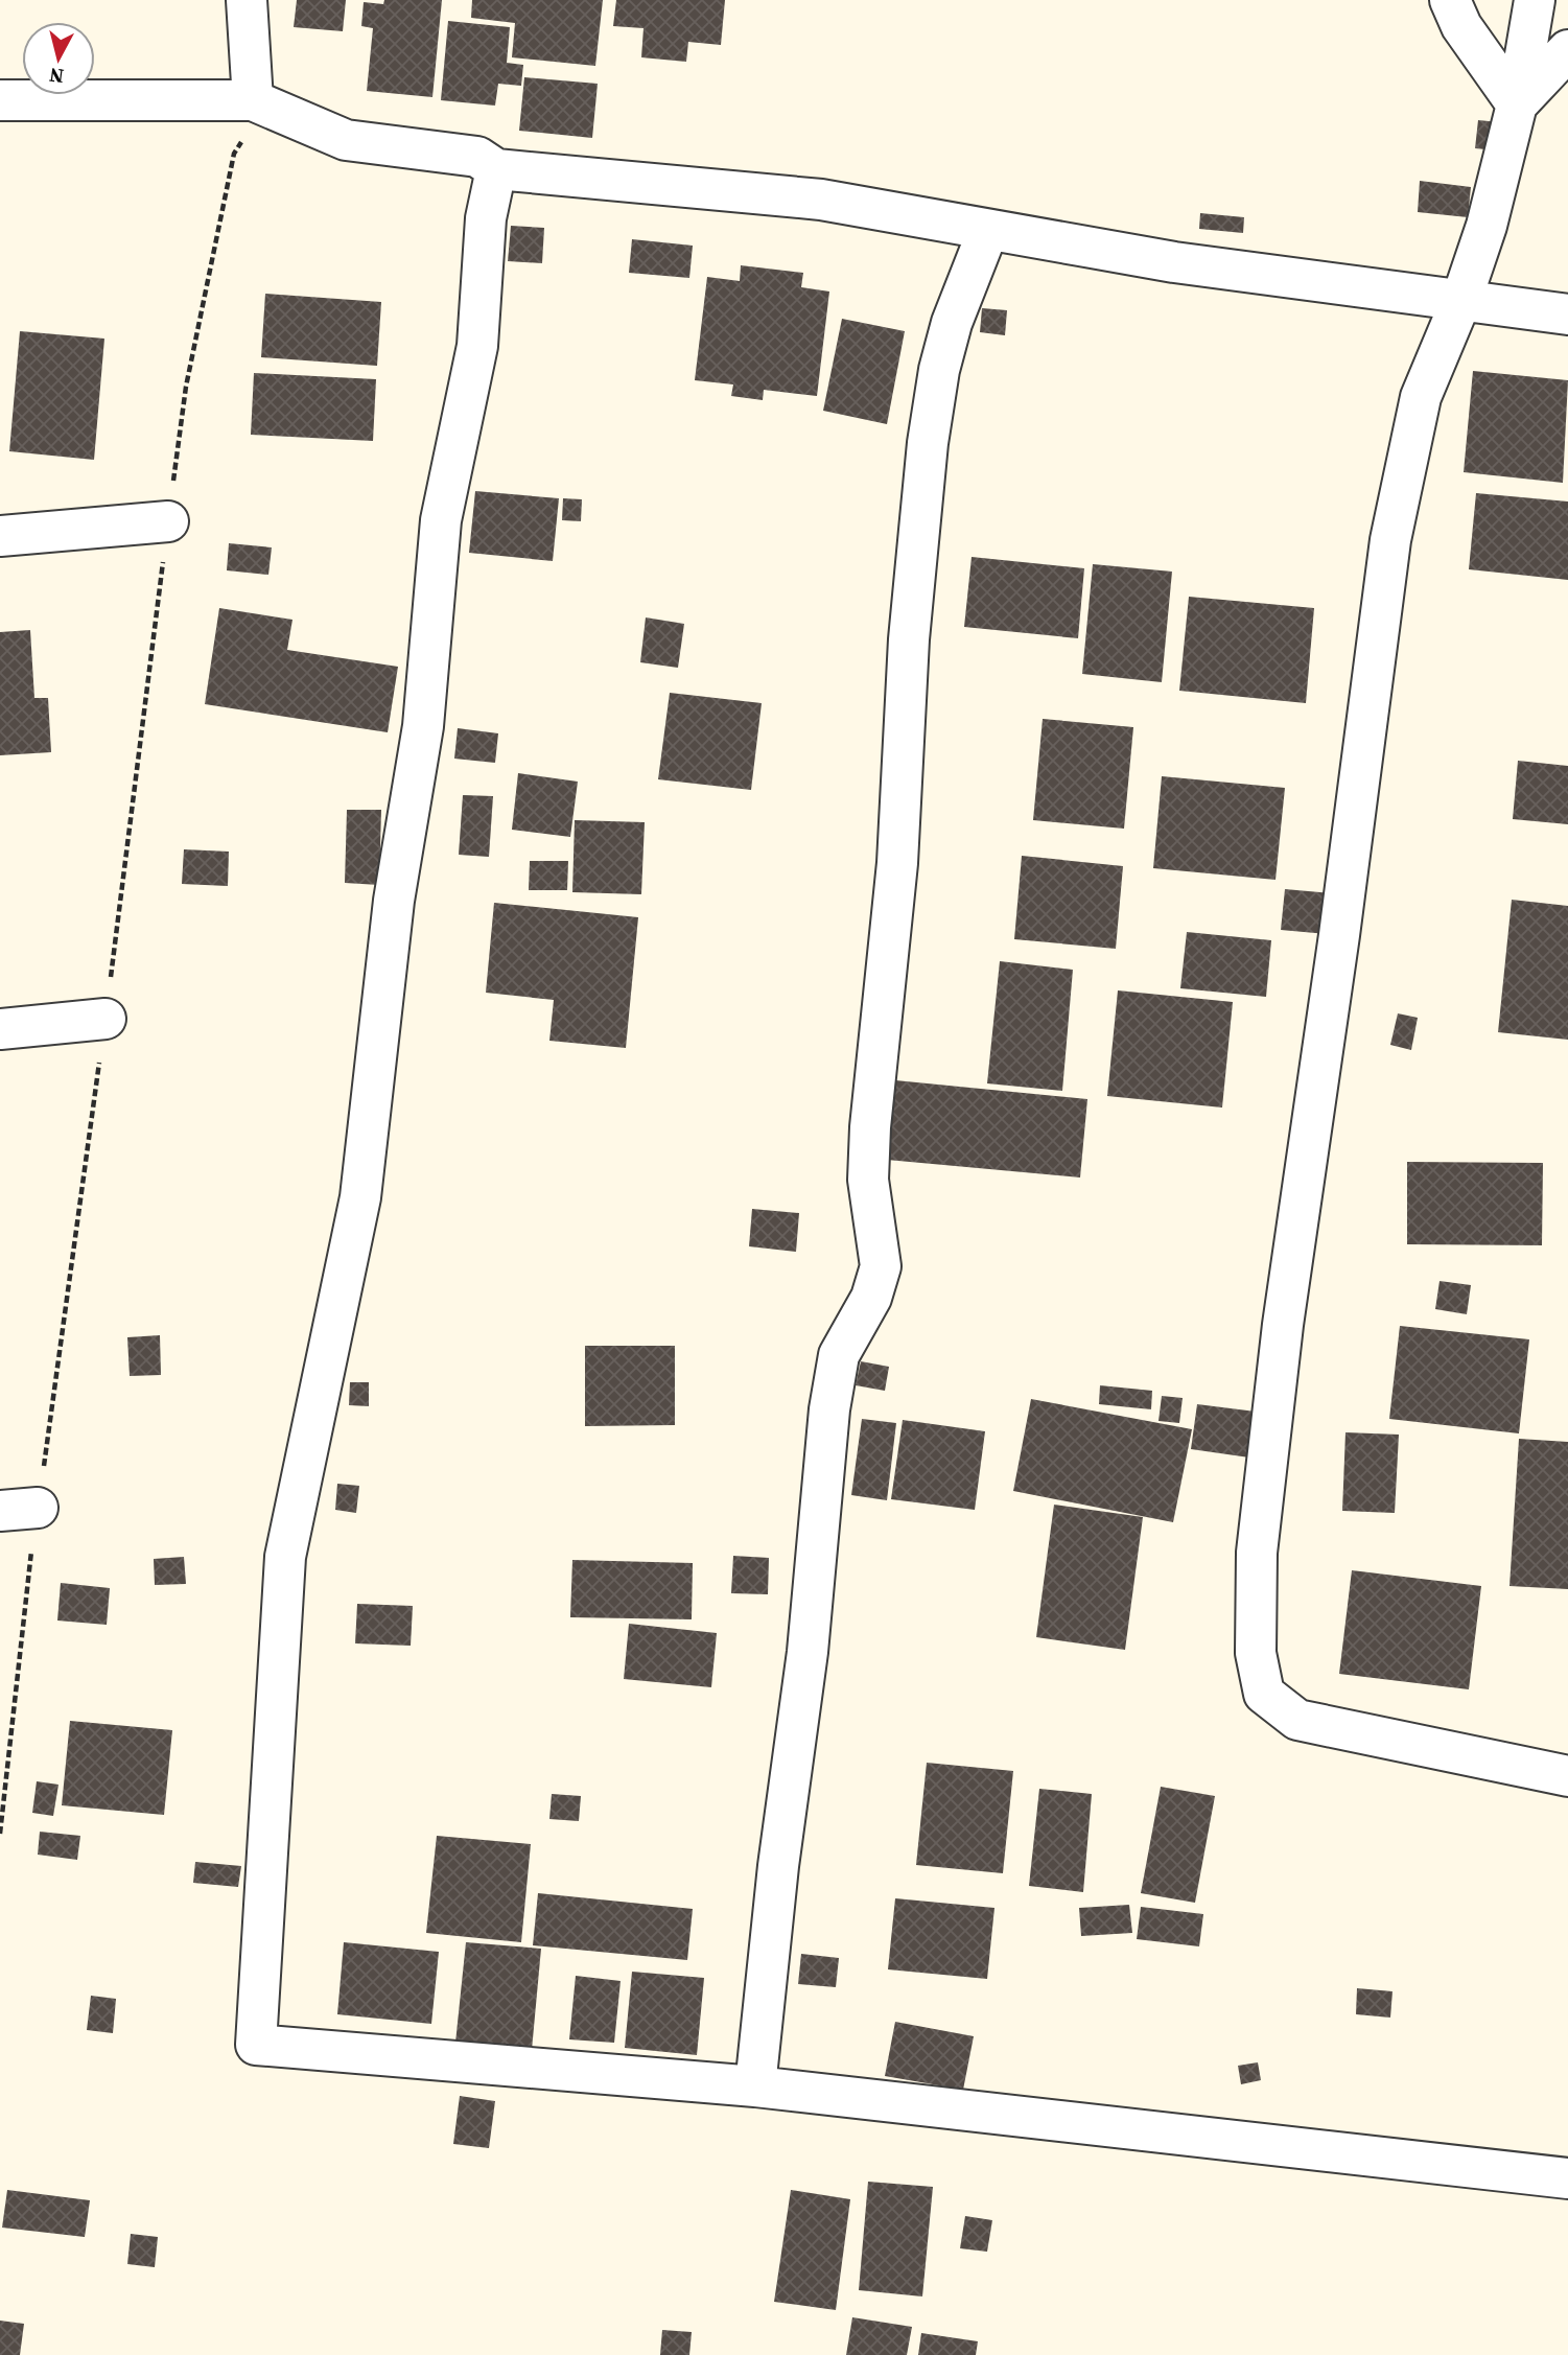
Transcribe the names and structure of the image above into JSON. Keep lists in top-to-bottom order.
{
  "north": "bottom"
}
